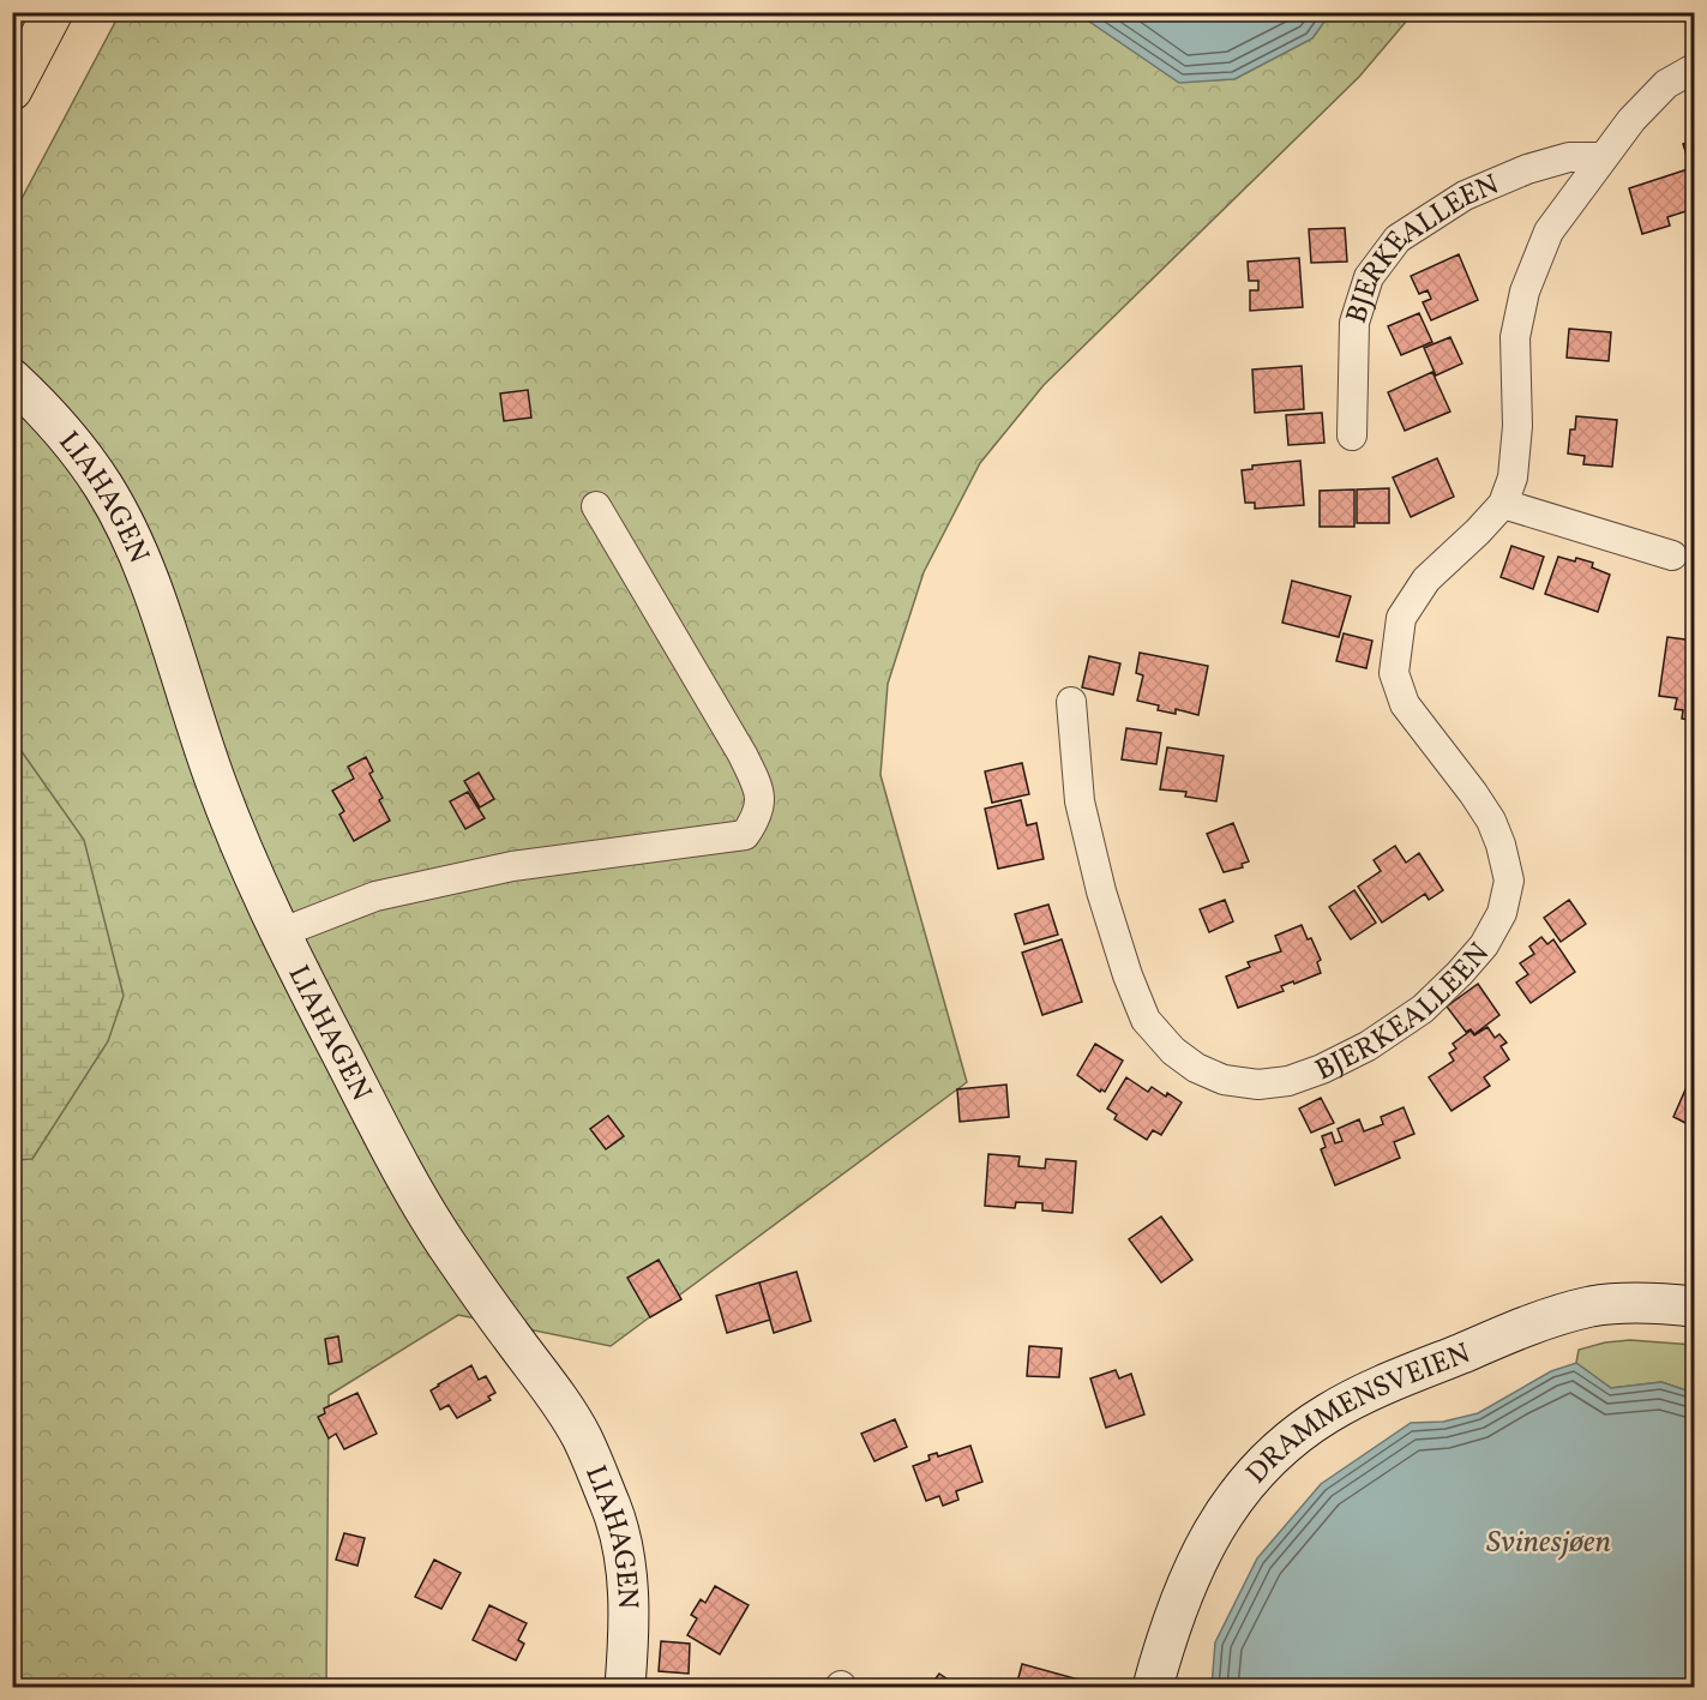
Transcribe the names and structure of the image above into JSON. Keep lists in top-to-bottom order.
{
  "streets": {
    "main road": ["LIAHAGEN", "DRAMMENSVEIEN"],
    "street": ["BJERKEALLEEN"]
  },
  "water": ["Svinesjøen"]
}
